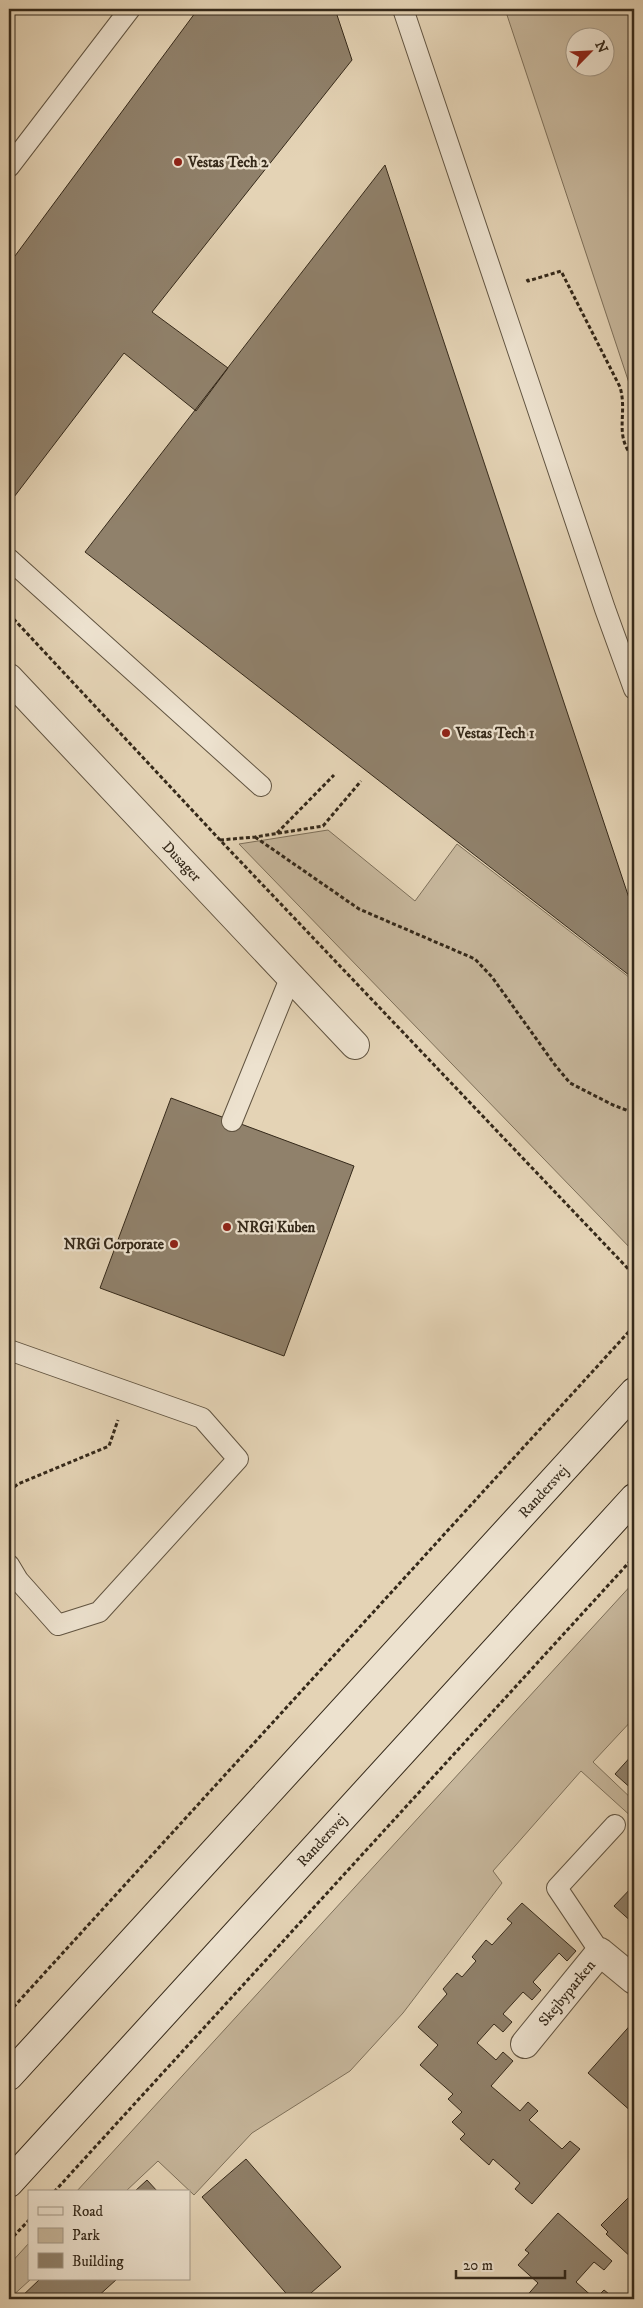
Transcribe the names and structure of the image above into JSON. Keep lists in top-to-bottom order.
{
  "streets": {
    "main road": ["Dusager", "Randersvej", "Skejbyparken"]
  },
  "places": [
    "Vestas Tech 2",
    "Vestas Tech 1",
    "NRGi Kuben",
    "NRGi Corporate"
  ],
  "legend": ["Road", "Park", "Building"],
  "scale_bar": "20 m",
  "north": "top right"
}
